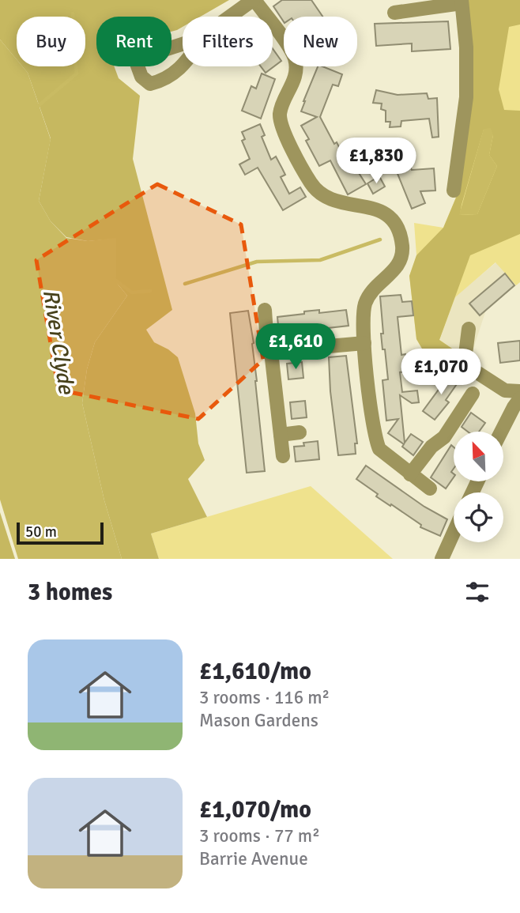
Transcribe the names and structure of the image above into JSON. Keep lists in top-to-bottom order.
{
  "water": ["River Clyde"],
  "scale_bar": "50 m",
  "north": "top left",
  "page": {
    "chip": [
      "Buy",
      "Rent",
      "Filters",
      "New"
    ],
    "price": ["£1,830", "£1,610", "£1,070"],
    "scale": "50 m",
    "heading": "3 homes",
    "list": [
      {
        "name": "£1,610/mo",
        "note": "3 rooms · 116 m² · Mason Gardens"
      },
      {
        "name": "£1,070/mo",
        "note": "3 rooms · 77 m² · Barrie Avenue"
      }
    ]
  }
}
